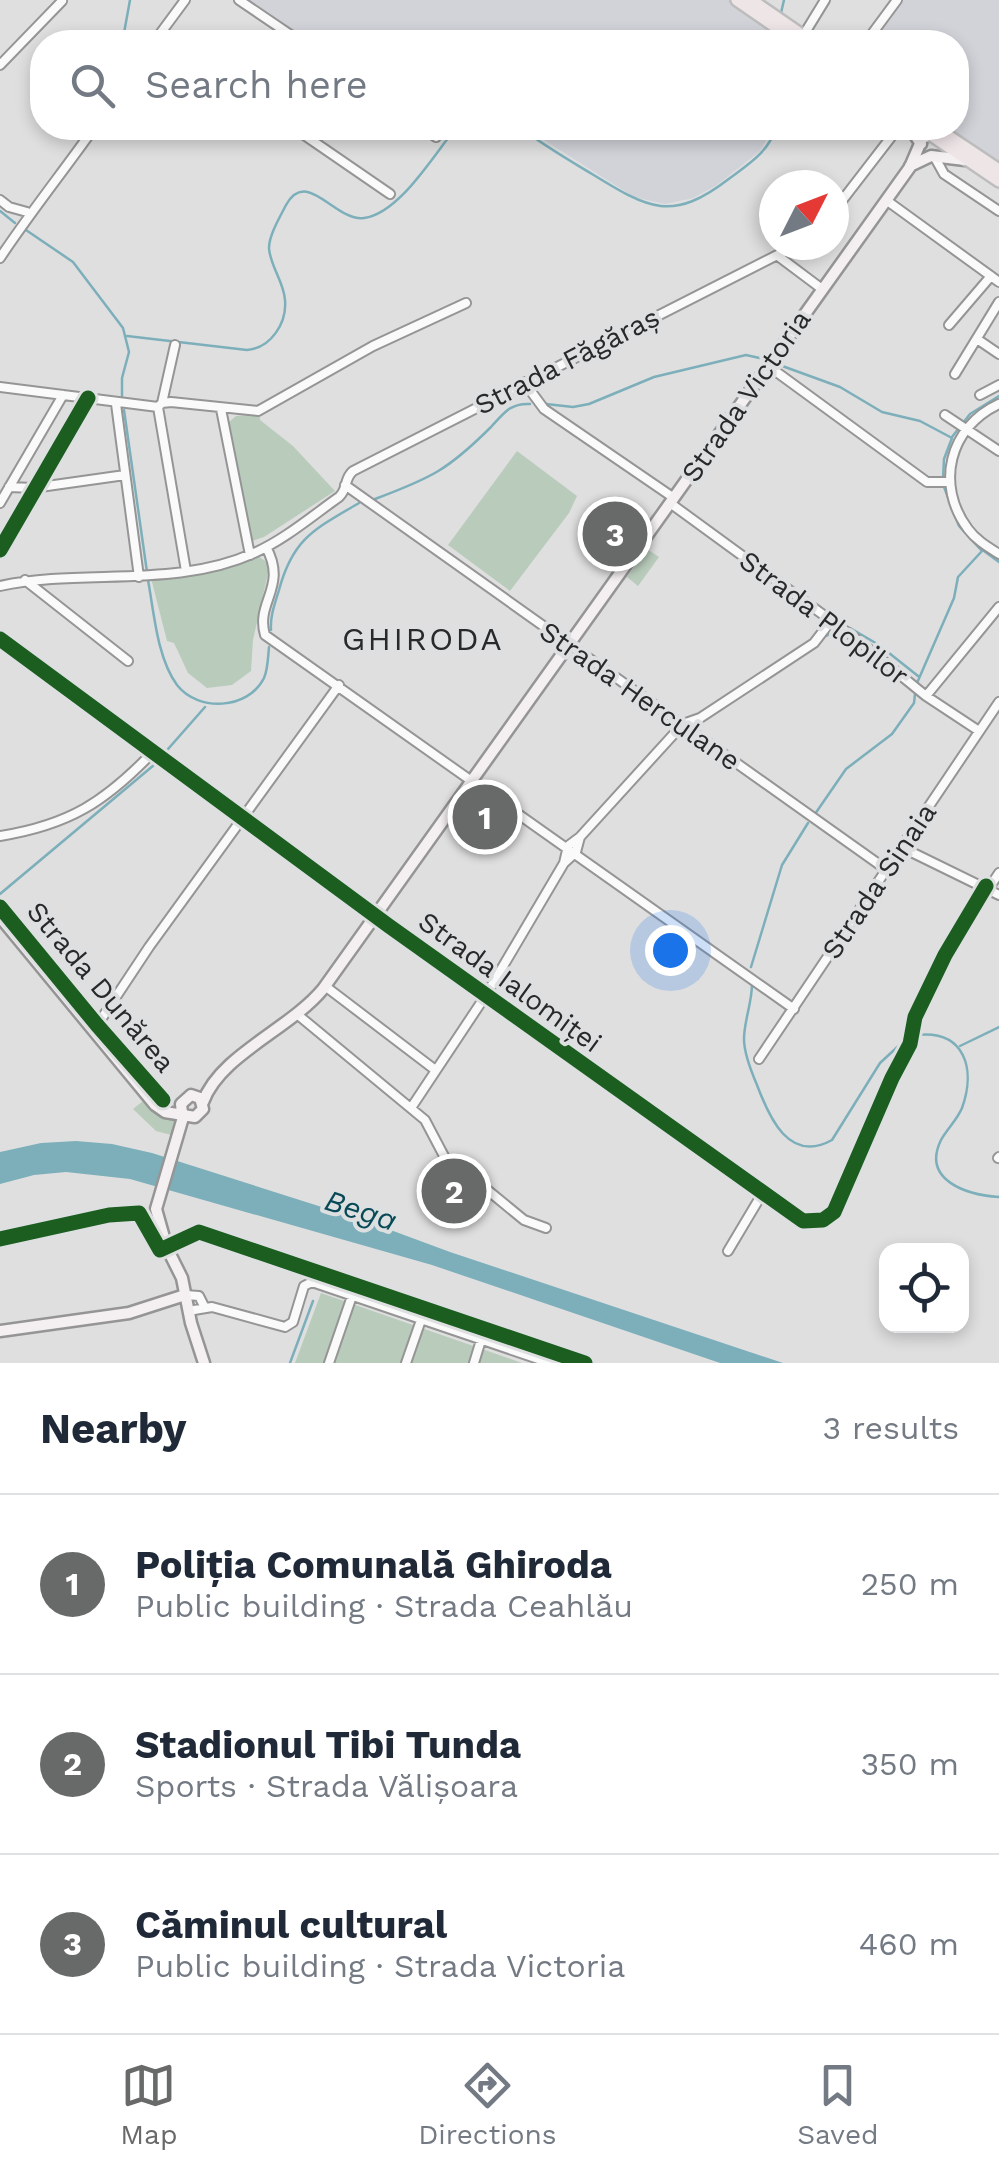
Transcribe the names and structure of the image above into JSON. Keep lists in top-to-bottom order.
{
  "streets": {
    "street": [
      "Strada Făgăraș",
      "Strada Victoria",
      "Strada Plopilor",
      "Strada Herculane",
      "Strada Sinaia",
      "Strada Ialomiței",
      "Strada Dunărea"
    ]
  },
  "crossings": [
    ["Strada Făgăraș", "Strada Plopilor"],
    ["Strada Făgăraș", "Strada Herculane"],
    ["Strada Victoria", "Strada Plopilor"],
    ["Strada Victoria", "Strada Herculane"],
    ["Strada Victoria", "Strada Ialomiței"],
    ["Strada Victoria", "Strada Dunărea"],
    ["Strada Plopilor", "Strada Sinaia"],
    ["Strada Herculane", "Strada Sinaia"]
  ],
  "districts": ["GHIRODA"],
  "water": ["Bega"],
  "north": "top right",
  "page": {
    "search": "Search here",
    "pins": ["3", "1", "2"],
    "heading": ["Nearby", "3 results"],
    "list": [
      {
        "mark": "1",
        "name": "Poliția Comunală Ghiroda",
        "note": "Public building · Strada Ceahlău",
        "value": "250 m"
      },
      {
        "mark": "2",
        "name": "Stadionul Tibi Tunda",
        "note": "Sports · Strada Vălișoara",
        "value": "350 m"
      },
      {
        "mark": "3",
        "name": "Căminul cultural",
        "note": "Public building · Strada Victoria",
        "value": "460 m"
      }
    ],
    "nav": ["Map", "Directions", "Saved"]
  }
}
